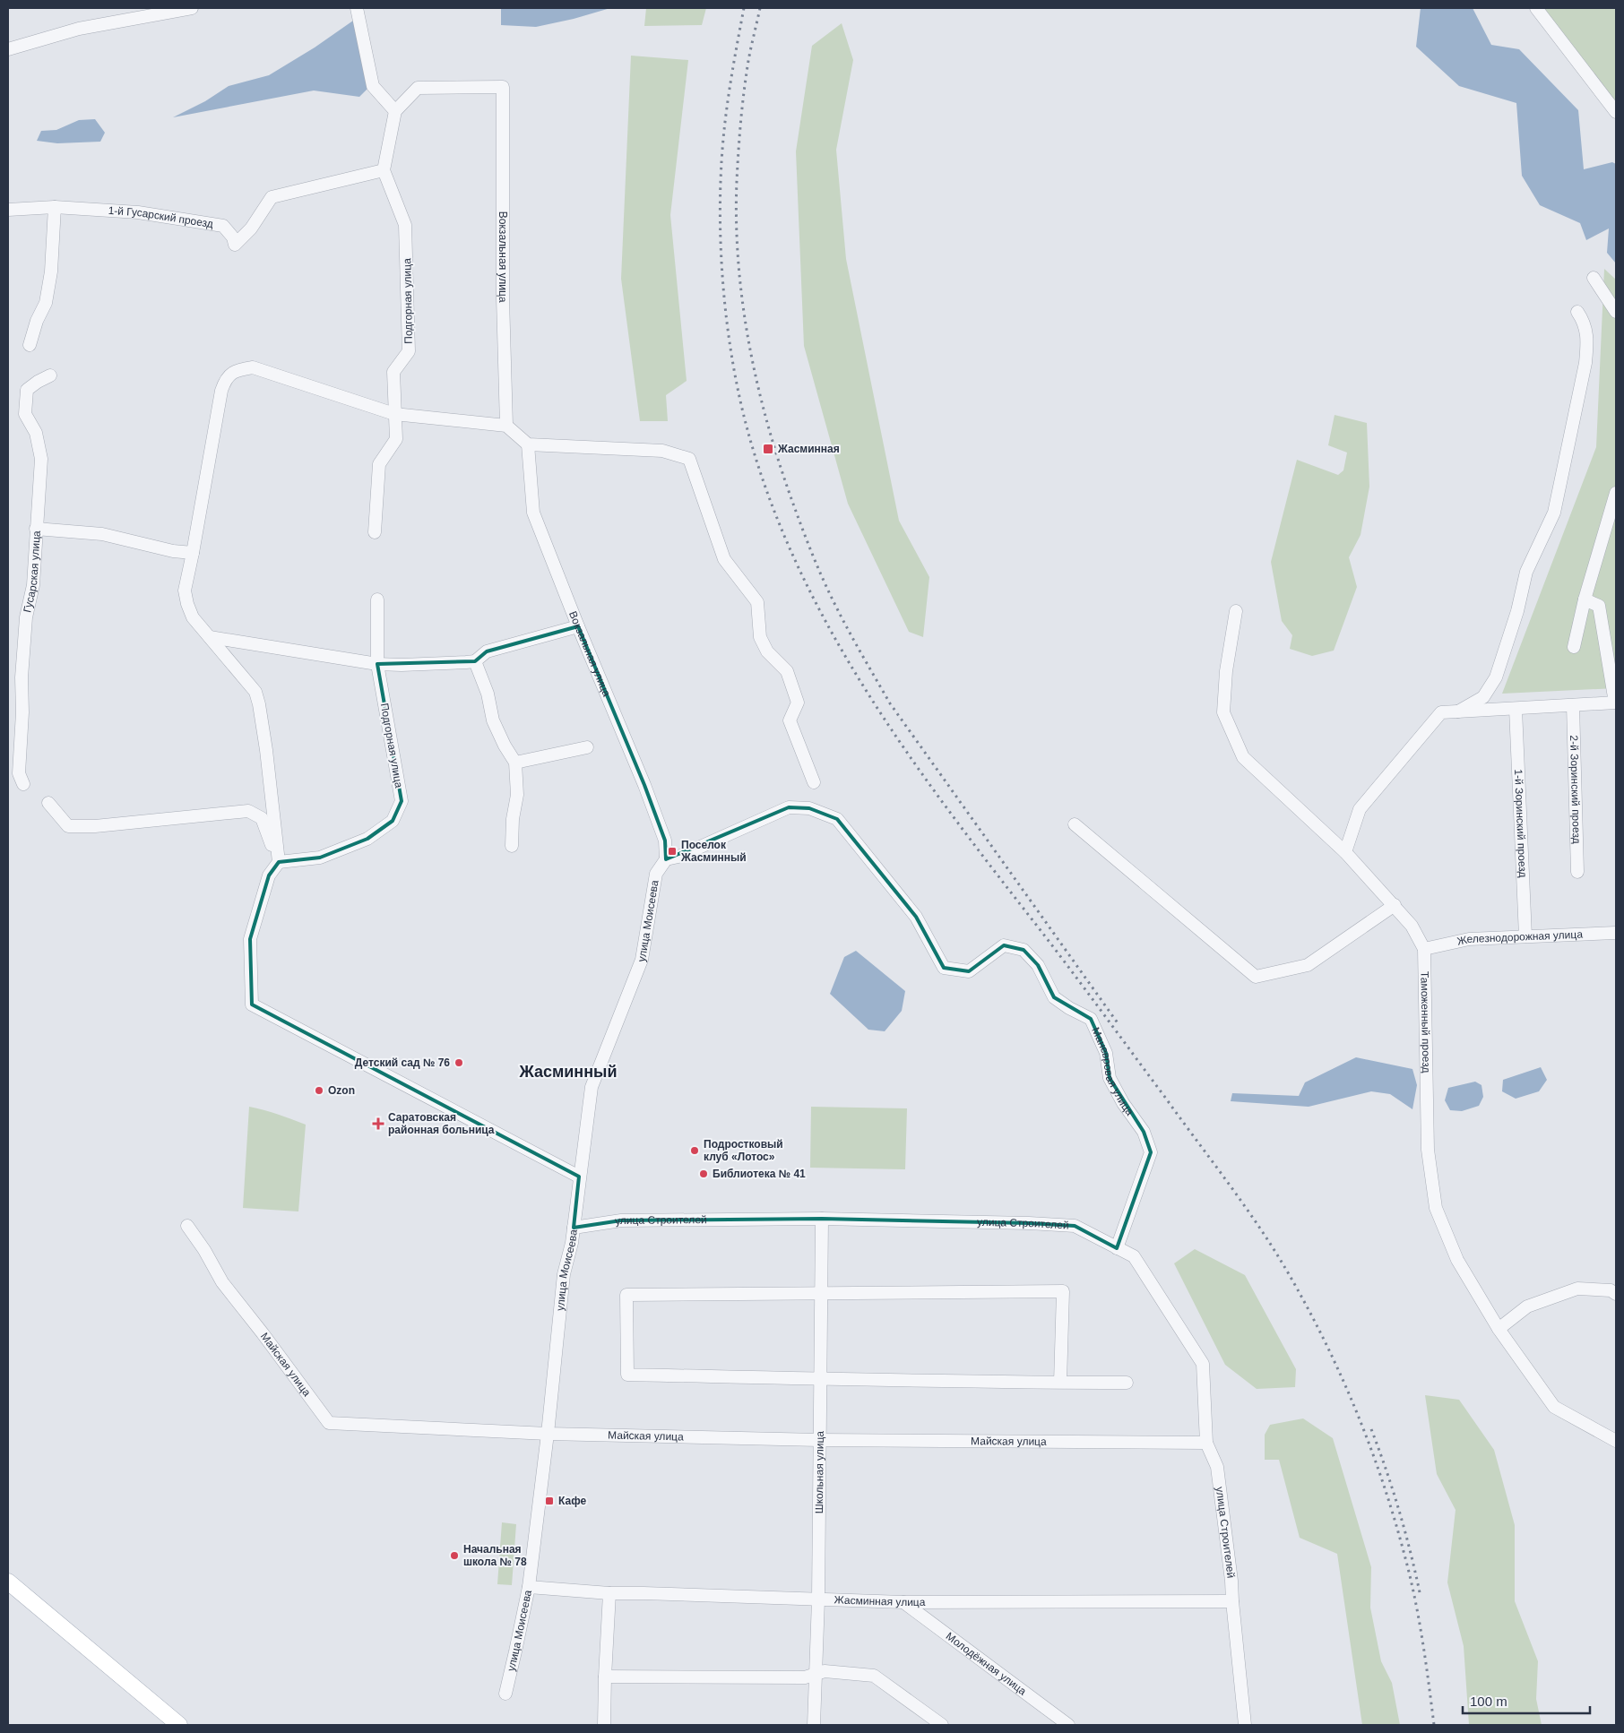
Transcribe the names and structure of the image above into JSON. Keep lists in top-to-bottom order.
{
  "streets": {
    "street": [
      "1-й Гусарский проезд",
      "Вокзальная улица",
      "Подгорная улица",
      "Гусарская улица",
      "2-й Зоринский проезд",
      "1-й Зоринский проезд",
      "улица Моисеева",
      "Железнодорожная улица",
      "Таможенный проезд",
      "Маневровая улица",
      "улица Строителей",
      "Майская улица",
      "Школьная улица",
      "Жасминная улица",
      "Молодёжная улица"
    ]
  },
  "crossings": [
    ["1-й Гусарский проезд", "Подгорная улица"],
    ["Вокзальная улица", "улица Моисеева"],
    ["Вокзальная улица", "Маневровая улица"],
    ["1-й Зоринский проезд", "Железнодорожная улица"],
    ["улица Моисеева", "Маневровая улица"],
    ["улица Моисеева", "улица Строителей"],
    ["улица Моисеева", "Майская улица"],
    ["улица Моисеева", "Жасминная улица"],
    ["Железнодорожная улица", "Таможенный проезд"],
    ["Маневровая улица", "улица Строителей"],
    ["улица Строителей", "Майская улица"],
    ["улица Строителей", "Школьная улица"],
    ["улица Строителей", "Жасминная улица"],
    ["Майская улица", "Школьная улица"],
    ["Школьная улица", "Жасминная улица"],
    ["Жасминная улица", "Молодёжная улица"]
  ],
  "districts": ["Жасминный"],
  "places": {
    "transit": ["Жасминная", "Поселок Жасминный", "Кафе"],
    "other": [
      "Детский сад № 76",
      "Ozon",
      "Подростковый клуб «Лотос»",
      "Библиотека № 41",
      "Начальная школа № 78"
    ],
    "health": ["Саратовская районная больница"]
  },
  "scale_bar": "100 m"
}
